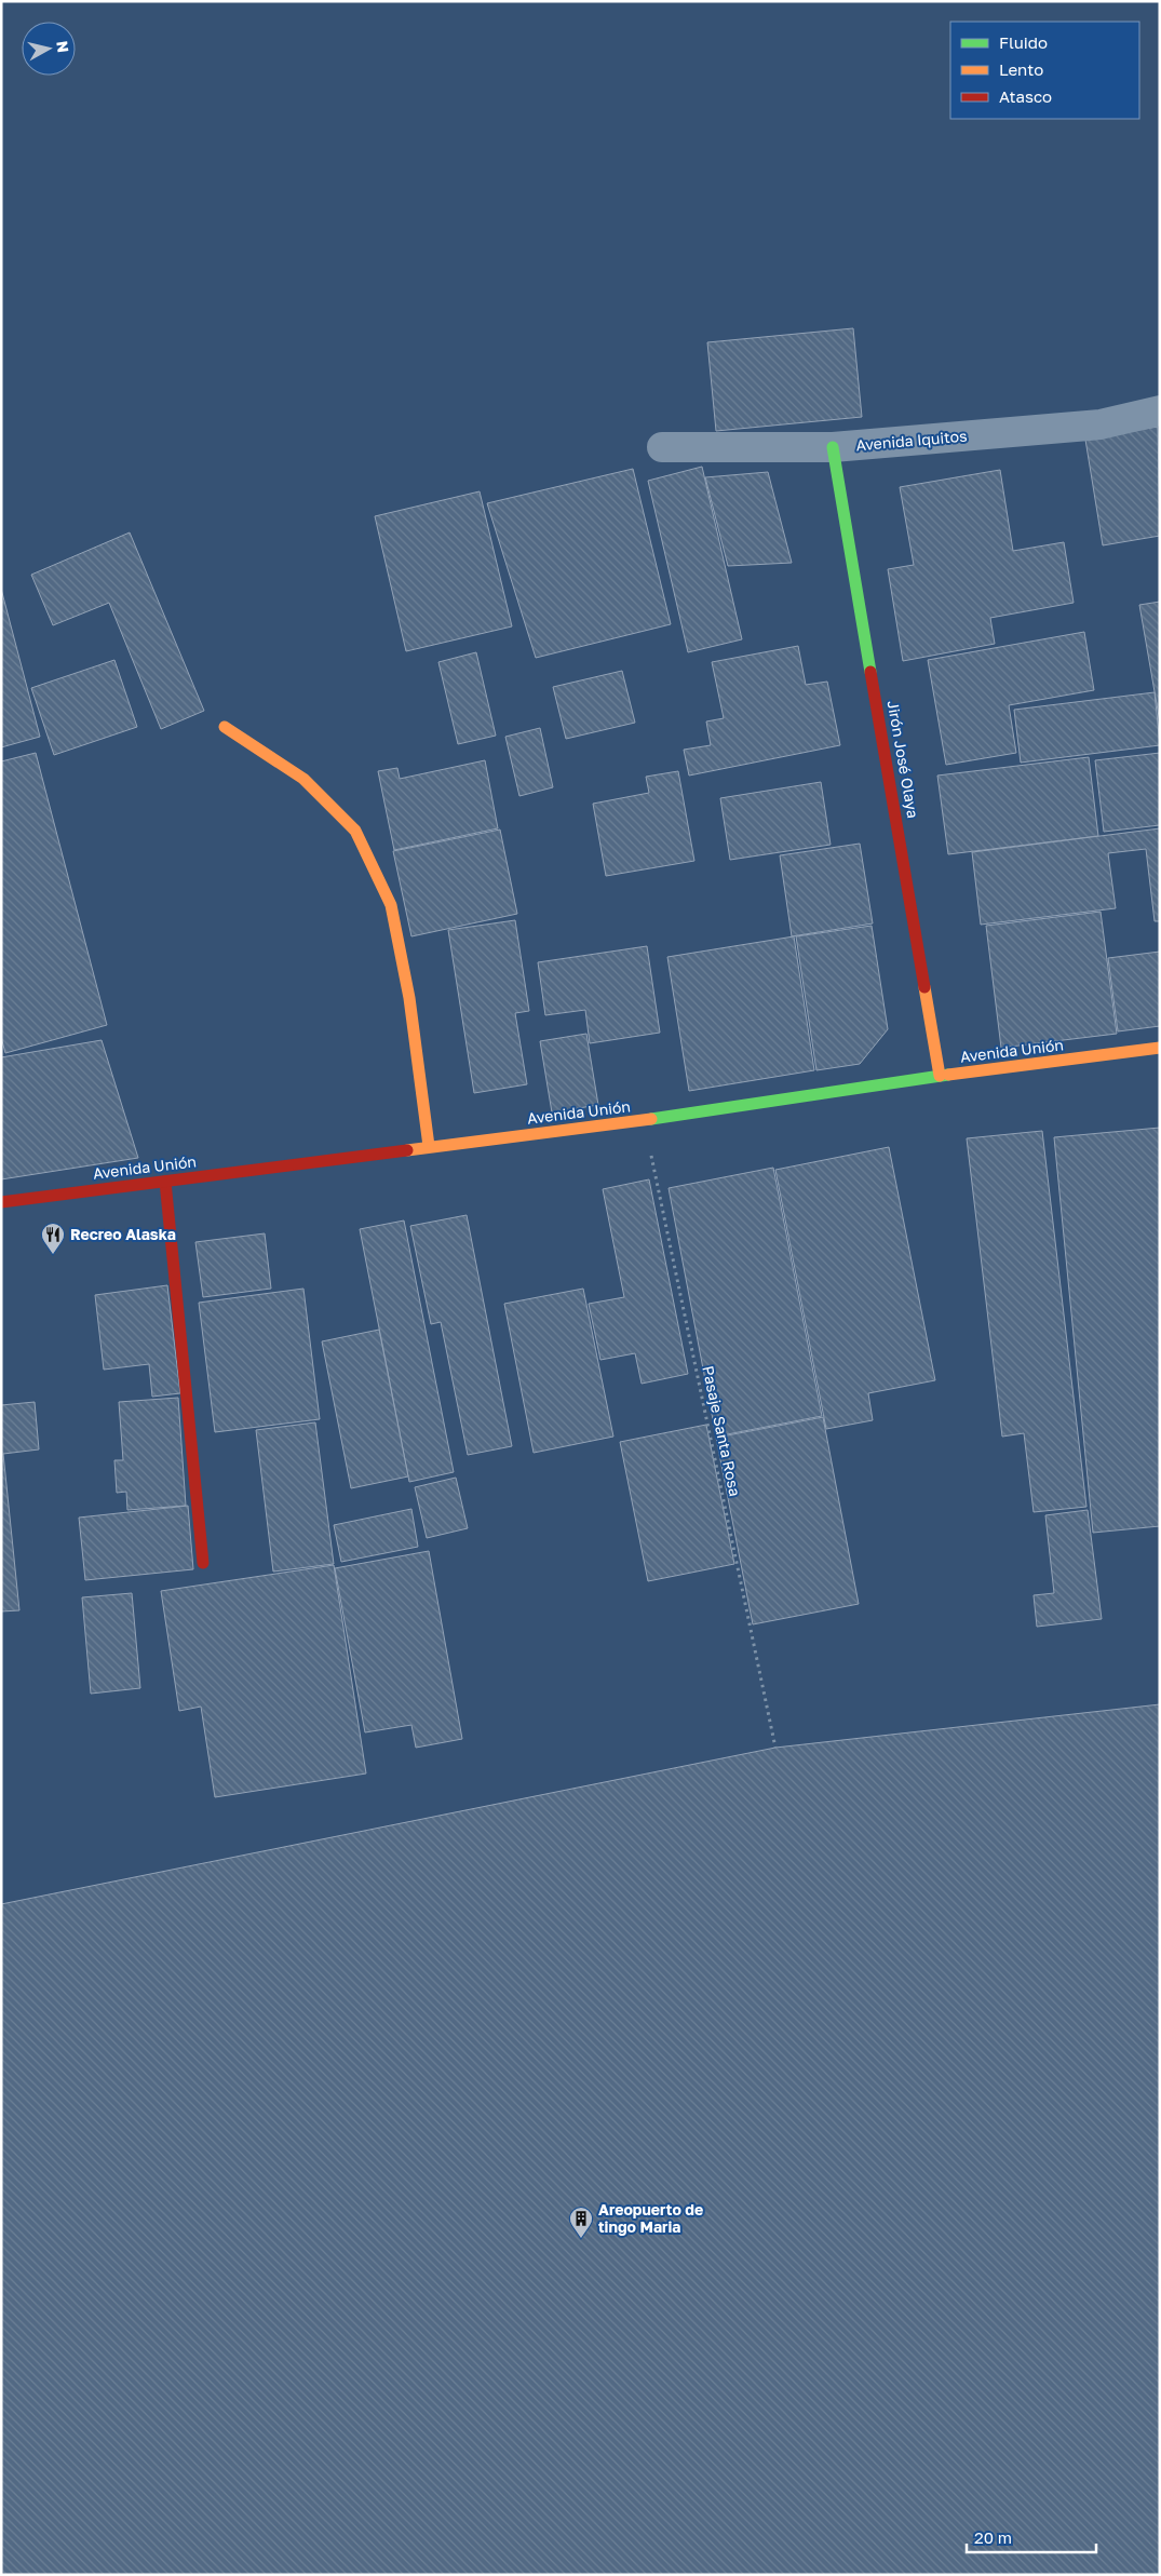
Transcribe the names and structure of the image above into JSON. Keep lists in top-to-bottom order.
{
  "streets": {
    "street": ["Avenida Iquitos", "Jirón José Olaya", "Avenida Unión"],
    "path": ["Pasaje Santa Rosa"]
  },
  "crossings": [
    ["Avenida Iquitos", "Jirón José Olaya"],
    ["Jirón José Olaya", "Avenida Unión"],
    ["Avenida Unión", "Pasaje Santa Rosa"]
  ],
  "places": {
    "restaurant": ["Recreo Alaska"],
    "building": ["Areopuerto de tingo Maria"]
  },
  "legend": ["Fluido", "Lento", "Atasco"],
  "scale_bar": "20 m",
  "north": "right"
}
